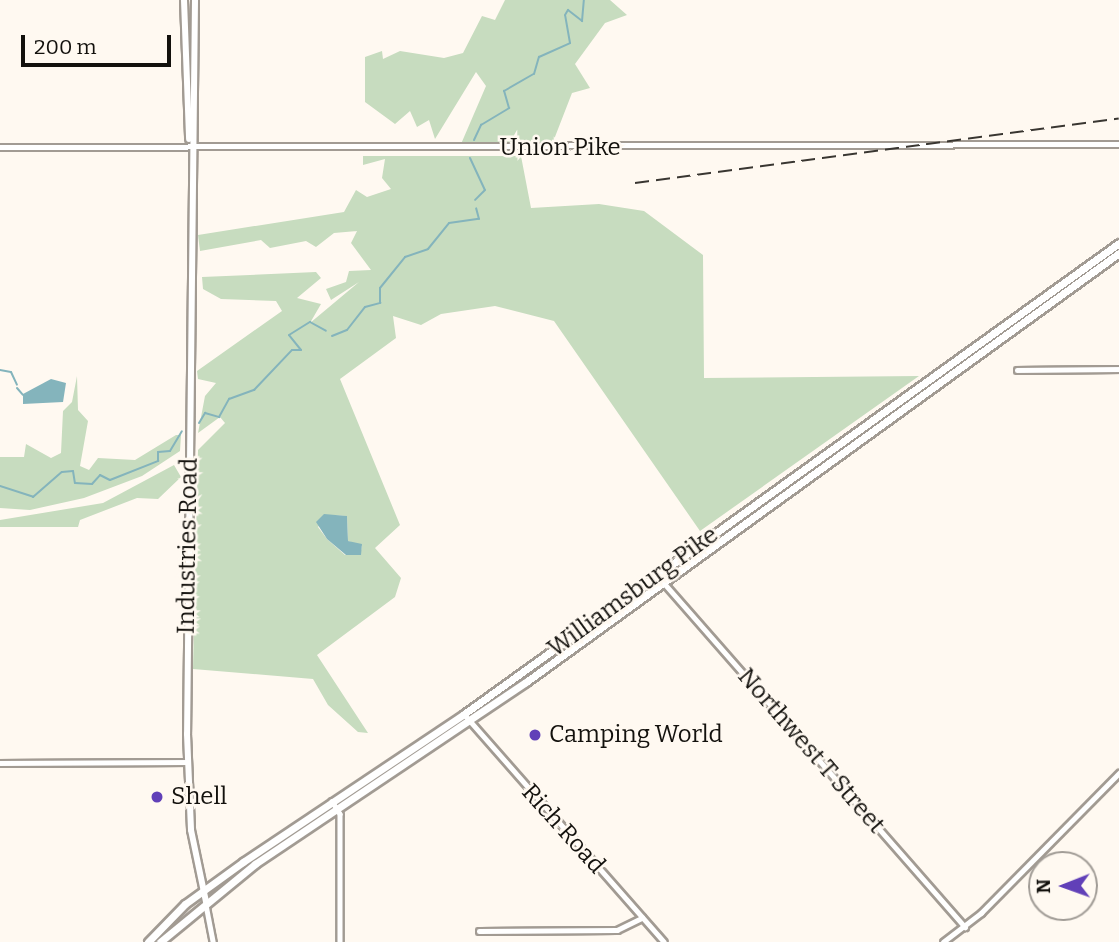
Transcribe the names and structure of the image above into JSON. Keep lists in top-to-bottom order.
{
  "streets": {
    "main road": ["Williamsburg Pike"],
    "street": [
      "Union Pike",
      "Industries Road",
      "Northwest T Street",
      "Rich Road"
    ]
  },
  "crossings": [
    ["Union Pike", "Industries Road"],
    ["Industries Road", "Williamsburg Pike"],
    ["Williamsburg Pike", "Northwest T Street"],
    ["Williamsburg Pike", "Rich Road"]
  ],
  "places": ["Camping World", "Shell"],
  "scale_bar": "200 m",
  "north": "left"
}
